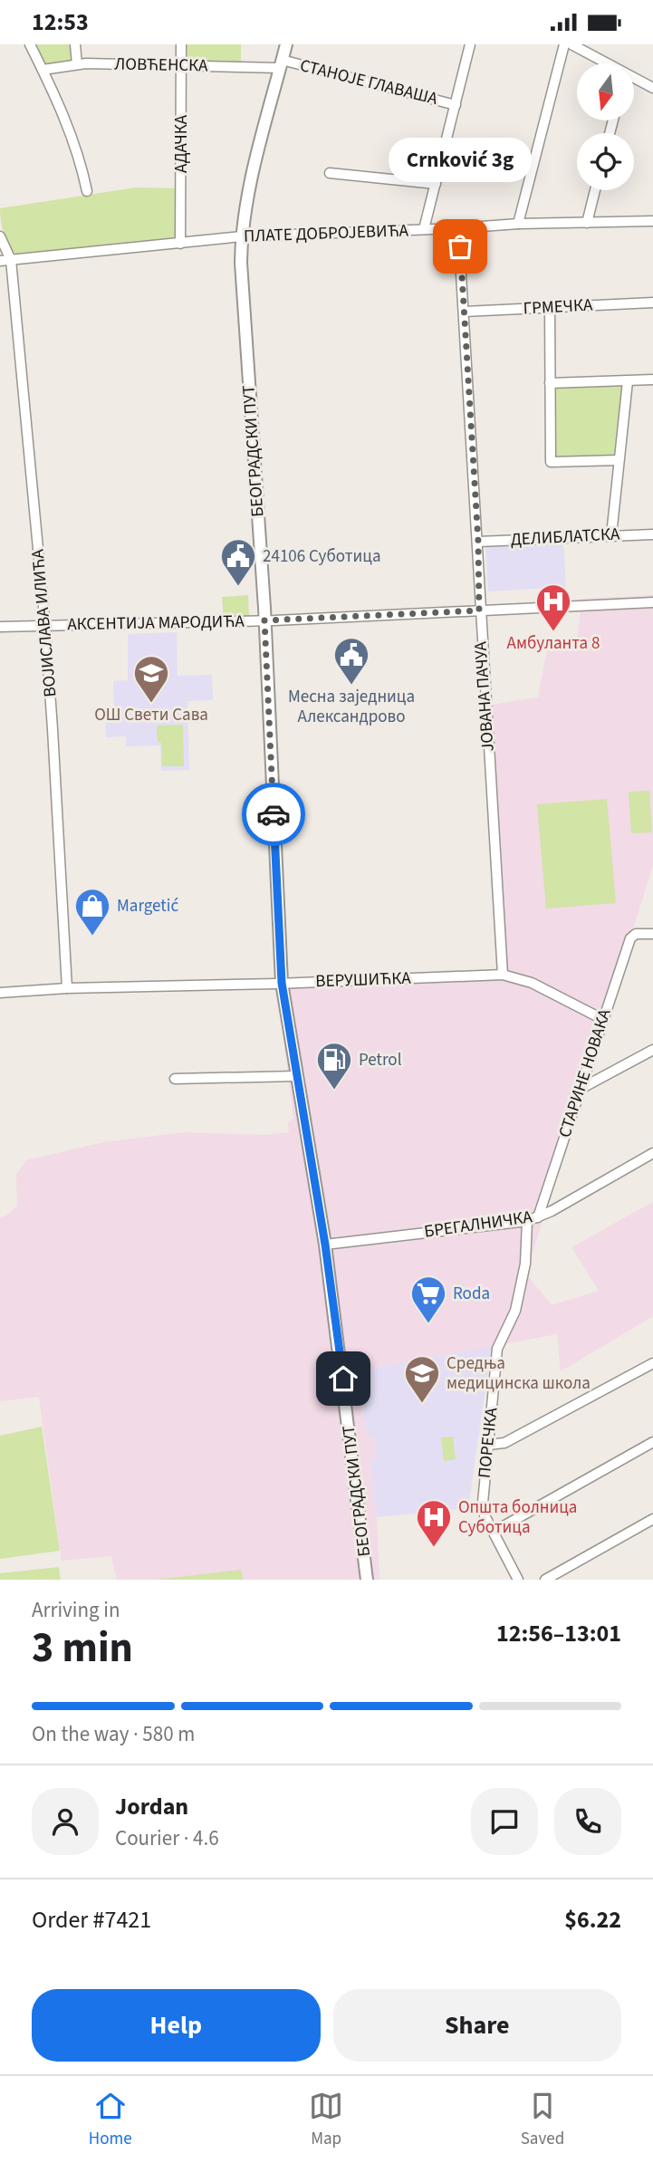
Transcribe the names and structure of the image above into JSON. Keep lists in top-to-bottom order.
{
  "streets": {
    "main road": ["БЕОГРАДСКИ ПУТ"],
    "street": [
      "ЛОВЋЕНСКА",
      "СТАНОЈЕ ГЛАВАША",
      "АДАЧКА",
      "ПЛАТЕ ДОБРОЈЕВИЋА",
      "ГРМЕЧКА",
      "ДЕЛИБЛАТСКА",
      "ВОЈИСЛАВА ИЛИЋА",
      "АКСЕНТИЈА МАРОДИЋА",
      "ЈОВАНА ПАЧУА",
      "ВЕРУШИЋКА",
      "СТАРИНЕ НОВАКА",
      "БРЕГАЛНИЧКА",
      "ПОРЕЧКА"
    ]
  },
  "crossings": [
    ["ЛОВЋЕНСКА", "СТАНОЈЕ ГЛАВАША"],
    ["ЛОВЋЕНСКА", "АДАЧКА"],
    ["ЛОВЋЕНСКА", "БЕОГРАДСКИ ПУТ"],
    ["СТАНОЈЕ ГЛАВАША", "БЕОГРАДСКИ ПУТ"],
    ["АДАЧКА", "ПЛАТЕ ДОБРОЈЕВИЋА"],
    ["ПЛАТЕ ДОБРОЈЕВИЋА", "БЕОГРАДСКИ ПУТ"],
    ["ПЛАТЕ ДОБРОЈЕВИЋА", "ВОЈИСЛАВА ИЛИЋА"],
    ["ПЛАТЕ ДОБРОЈЕВИЋА", "ЈОВАНА ПАЧУА"],
    ["ГРМЕЧКА", "ЈОВАНА ПАЧУА"],
    ["БЕОГРАДСКИ ПУТ", "АКСЕНТИЈА МАРОДИЋА"],
    ["БЕОГРАДСКИ ПУТ", "ВЕРУШИЋКА"],
    ["БЕОГРАДСКИ ПУТ", "БРЕГАЛНИЧКА"],
    ["ДЕЛИБЛАТСКА", "ЈОВАНА ПАЧУА"],
    ["ВОЈИСЛАВА ИЛИЋА", "АКСЕНТИЈА МАРОДИЋА"],
    ["ВОЈИСЛАВА ИЛИЋА", "ВЕРУШИЋКА"],
    ["АКСЕНТИЈА МАРОДИЋА", "ЈОВАНА ПАЧУА"],
    ["ЈОВАНА ПАЧУА", "ВЕРУШИЋКА"],
    ["ВЕРУШИЋКА", "СТАРИНЕ НОВАКА"],
    ["СТАРИНЕ НОВАКА", "БРЕГАЛНИЧКА"],
    ["БРЕГАЛНИЧКА", "ПОРЕЧКА"]
  ],
  "places": {
    "other": ["Crnković 3g"],
    "public building": ["24106 Суботица", "Месна заједница Александрово"],
    "hospital": ["Амбуланта 8", "Општа болница Суботица"],
    "school or university": ["ОШ Свети Сава", "Средња медицинска школа"],
    "shop": ["Margetić"],
    "fuel station": ["Petrol"],
    "supermarket": ["Roda"]
  },
  "north": "bottom",
  "page": {
    "status": "12:53",
    "bubble": "Crnković 3g",
    "heading": ["3 min", "Arriving in", "12:56–13:01"],
    "panel": [
      "Jordan",
      "Courier · 4.6",
      "Order #7421",
      "$6.22"
    ],
    "bar": "On the way · 580 m",
    "buttons": ["Help", "Share"],
    "tabs": ["Home", "Map", "Saved"]
  }
}
